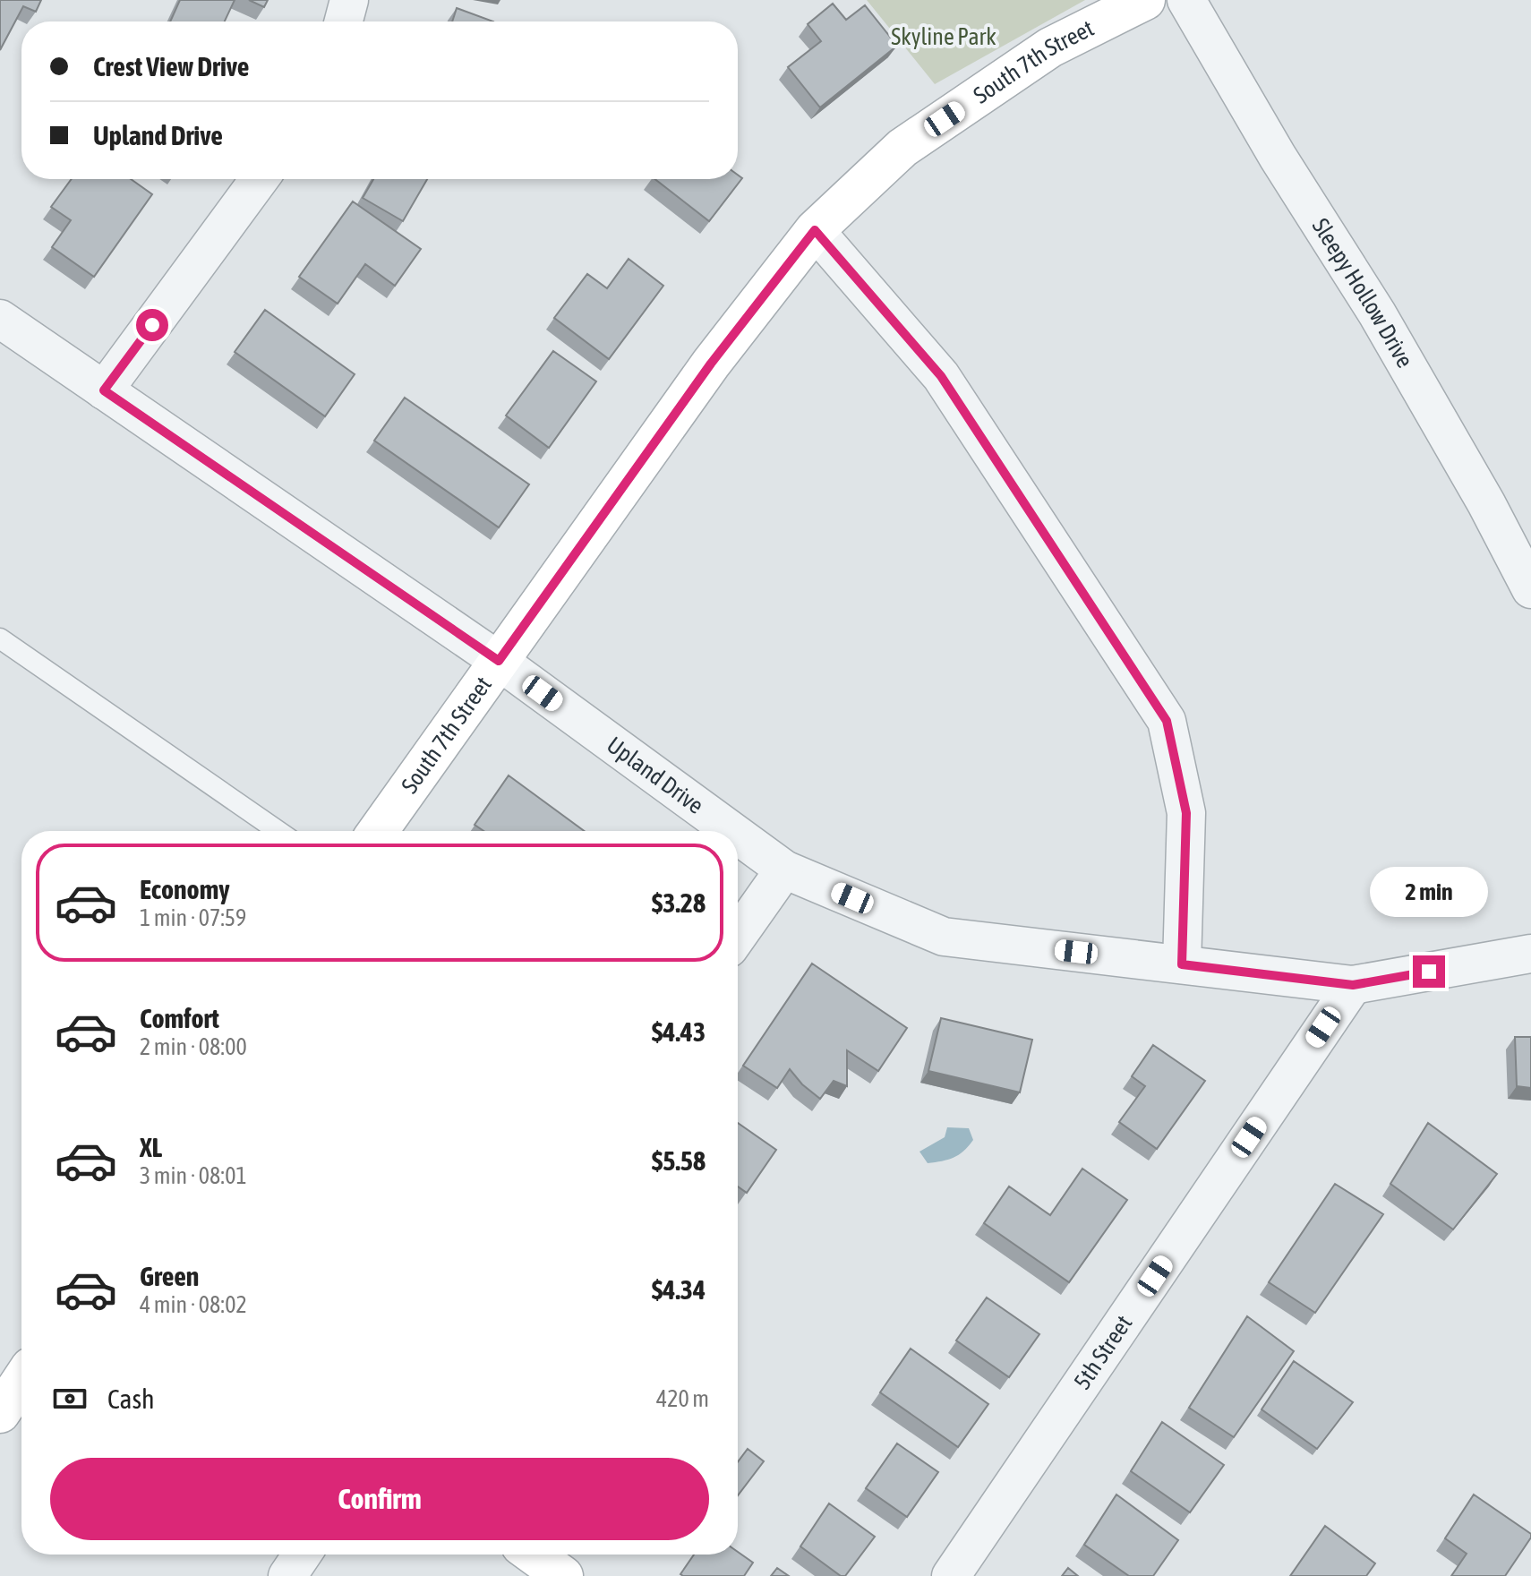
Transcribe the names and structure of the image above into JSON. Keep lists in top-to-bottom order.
{
  "streets": {
    "street": [
      "South 7th Street",
      "Sleepy Hollow Drive",
      "Upland Drive",
      "5th Street"
    ]
  },
  "crossings": [
    ["South 7th Street", "Upland Drive"],
    ["Upland Drive", "5th Street"]
  ],
  "parks": ["Skyline Park"],
  "page": {
    "banner": ["Crest View Drive", "Upland Drive"],
    "list": [
      {
        "name": "Economy",
        "note": "1 min · 07:59",
        "value": "$3.28"
      },
      {
        "name": "Comfort",
        "note": "2 min · 08:00",
        "value": "$4.43"
      },
      {
        "name": "XL",
        "note": "3 min · 08:01",
        "value": "$5.58"
      },
      {
        "name": "Green",
        "note": "4 min · 08:02",
        "value": "$4.34"
      }
    ],
    "bubble": "2 min",
    "pay": ["Cash", "420 m"],
    "buttons": "Confirm"
  }
}
